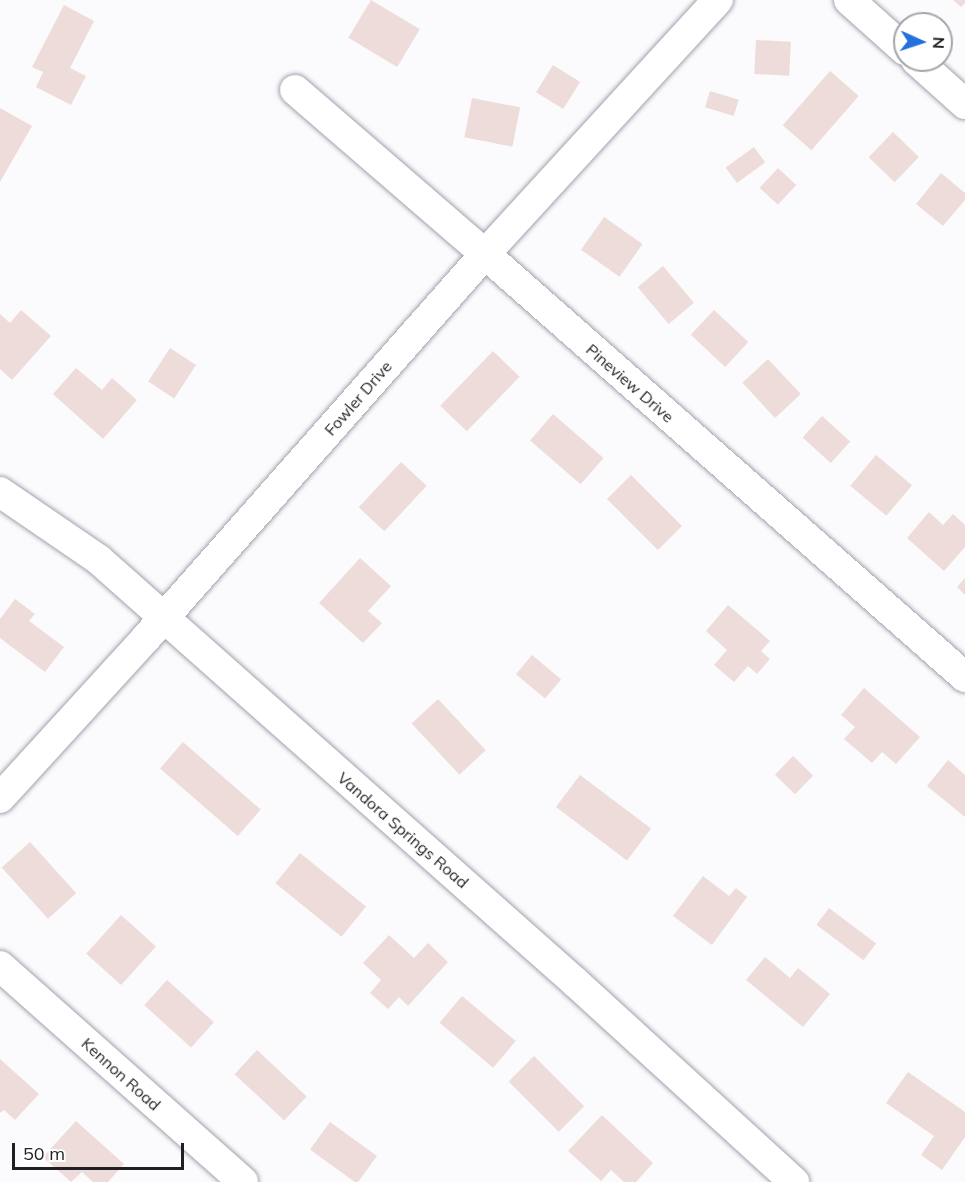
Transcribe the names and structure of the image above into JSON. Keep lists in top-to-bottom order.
{
  "streets": {
    "street": [
      "Pineview Drive",
      "Fowler Drive",
      "Vandora Springs Road",
      "Kennon Road"
    ]
  },
  "crossings": [
    ["Pineview Drive", "Fowler Drive"],
    ["Fowler Drive", "Vandora Springs Road"]
  ],
  "scale_bar": "50 m",
  "north": "right"
}
